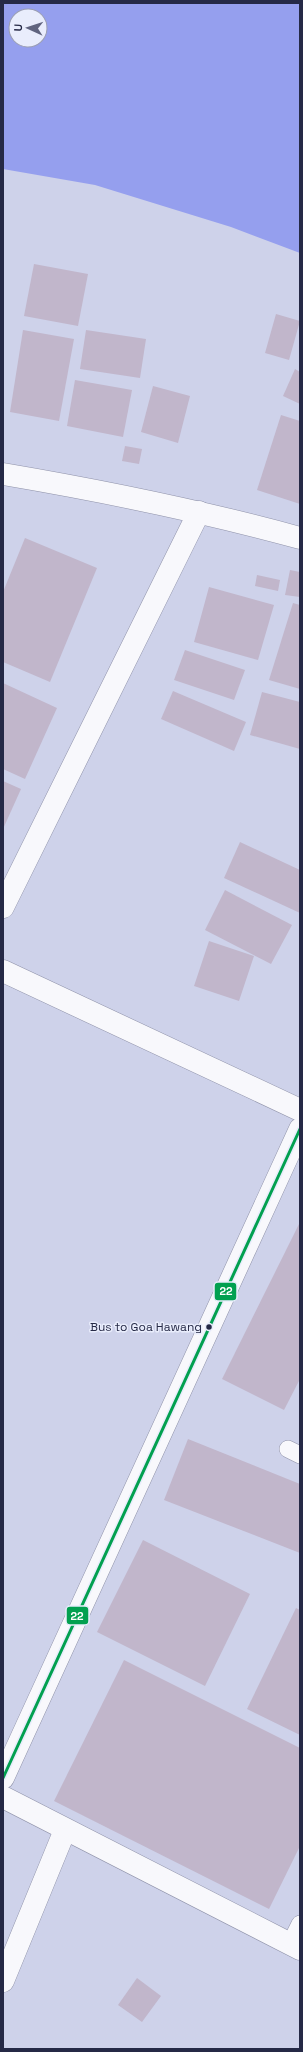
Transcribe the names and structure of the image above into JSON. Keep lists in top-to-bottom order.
{
  "places": ["Bus to Goa Hawang"],
  "lines": ["transit line 22"],
  "north": "left"
}
